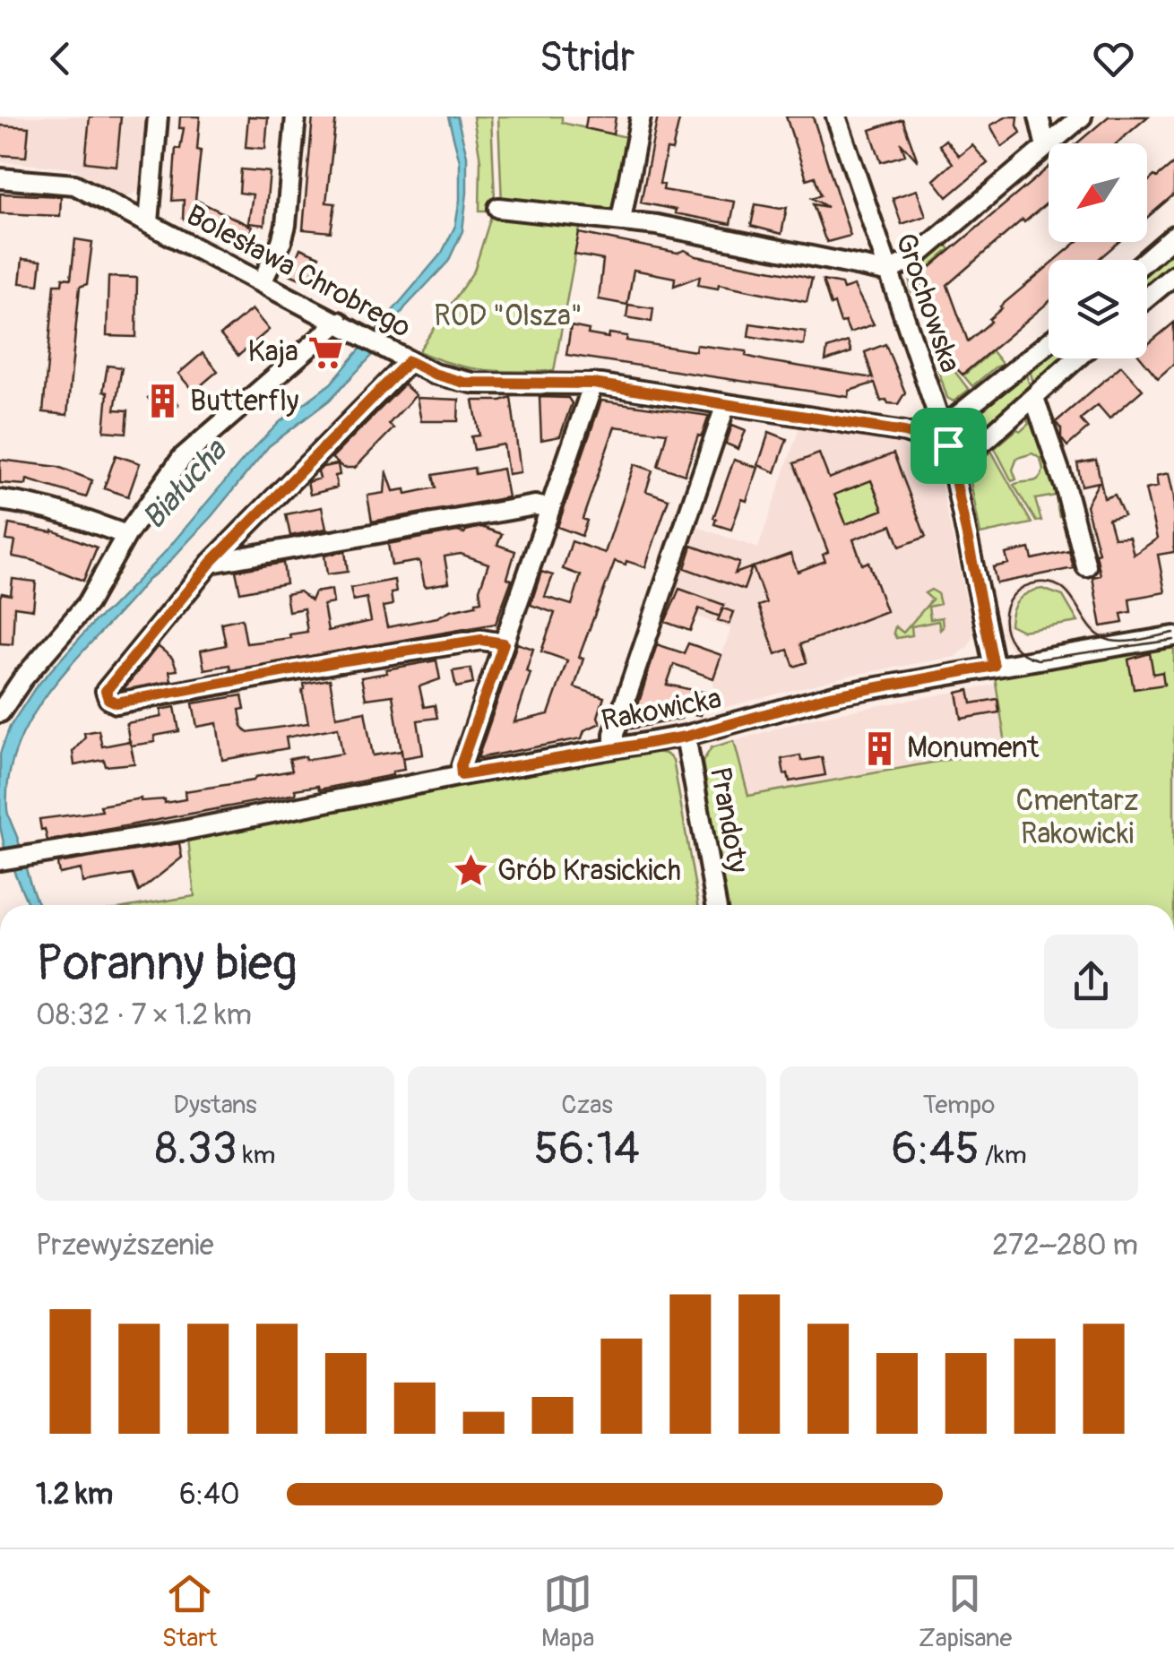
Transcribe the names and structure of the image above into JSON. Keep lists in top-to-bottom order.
{
  "streets": {
    "street": [
      "Bolesława Chrobrego",
      "Grochowska",
      "Rakowicka",
      "Prandoty"
    ]
  },
  "crossings": [
    ["Bolesława Chrobrego", "Grochowska"],
    ["Grochowska", "Rakowicka"],
    ["Rakowicka", "Prandoty"]
  ],
  "water": ["Białucha"],
  "parks": ["ROD \"Olsza\"", "Cmentarz Rakowicki"],
  "places": {
    "supermarket": ["Kaja"],
    "building": ["Butterfly", "Monument"],
    "place": ["Grób Krasickich"]
  },
  "north": "bottom left",
  "page": {
    "header": "Stridr",
    "heading": ["Poranny bieg", "08:32 · 7 × 1.2 km"],
    "stats": [
      ["Dystans", "8.33 km"],
      ["Czas", "56:14"],
      ["Tempo", "6:45 /km"]
    ],
    "chart": ["Przewyższenie", "272–280 m"],
    "list": [
      {
        "name": "1.2 km",
        "note": "6:40"
      }
    ],
    "tabs": ["Start", "Mapa", "Zapisane"]
  }
}
